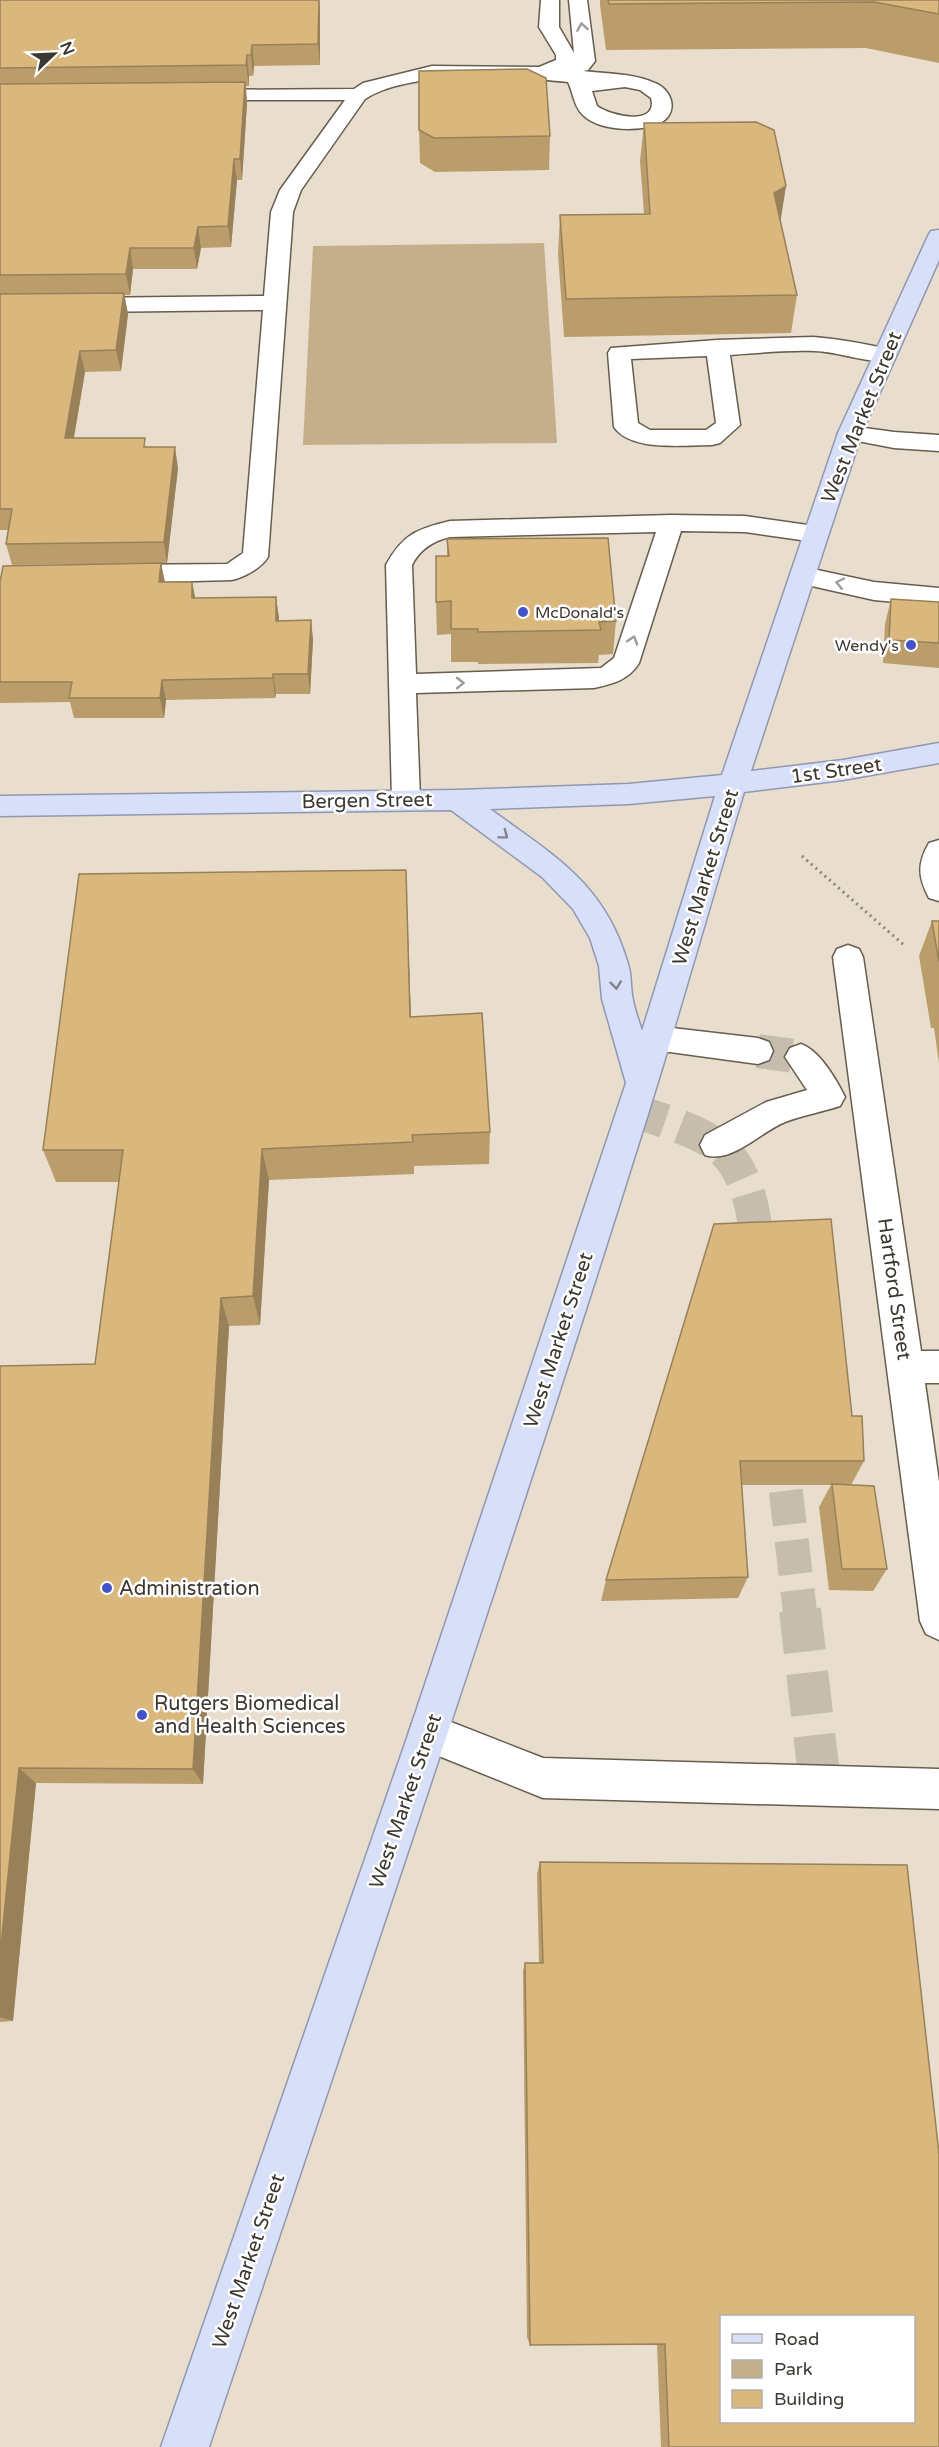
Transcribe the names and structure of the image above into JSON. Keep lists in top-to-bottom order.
{
  "streets": {
    "main road": ["West Market Street", "1st Street", "Bergen Street"],
    "street": ["Hartford Street"]
  },
  "crossings": [
    ["West Market Street", "1st Street"],
    ["West Market Street", "Bergen Street"],
    ["1st Street", "Bergen Street"]
  ],
  "places": [
    "McDonald's",
    "Wendy's",
    "Administration",
    "Rutgers Biomedical and Health Sciences"
  ],
  "legend": ["Road", "Park", "Building"],
  "north": "top right"
}
